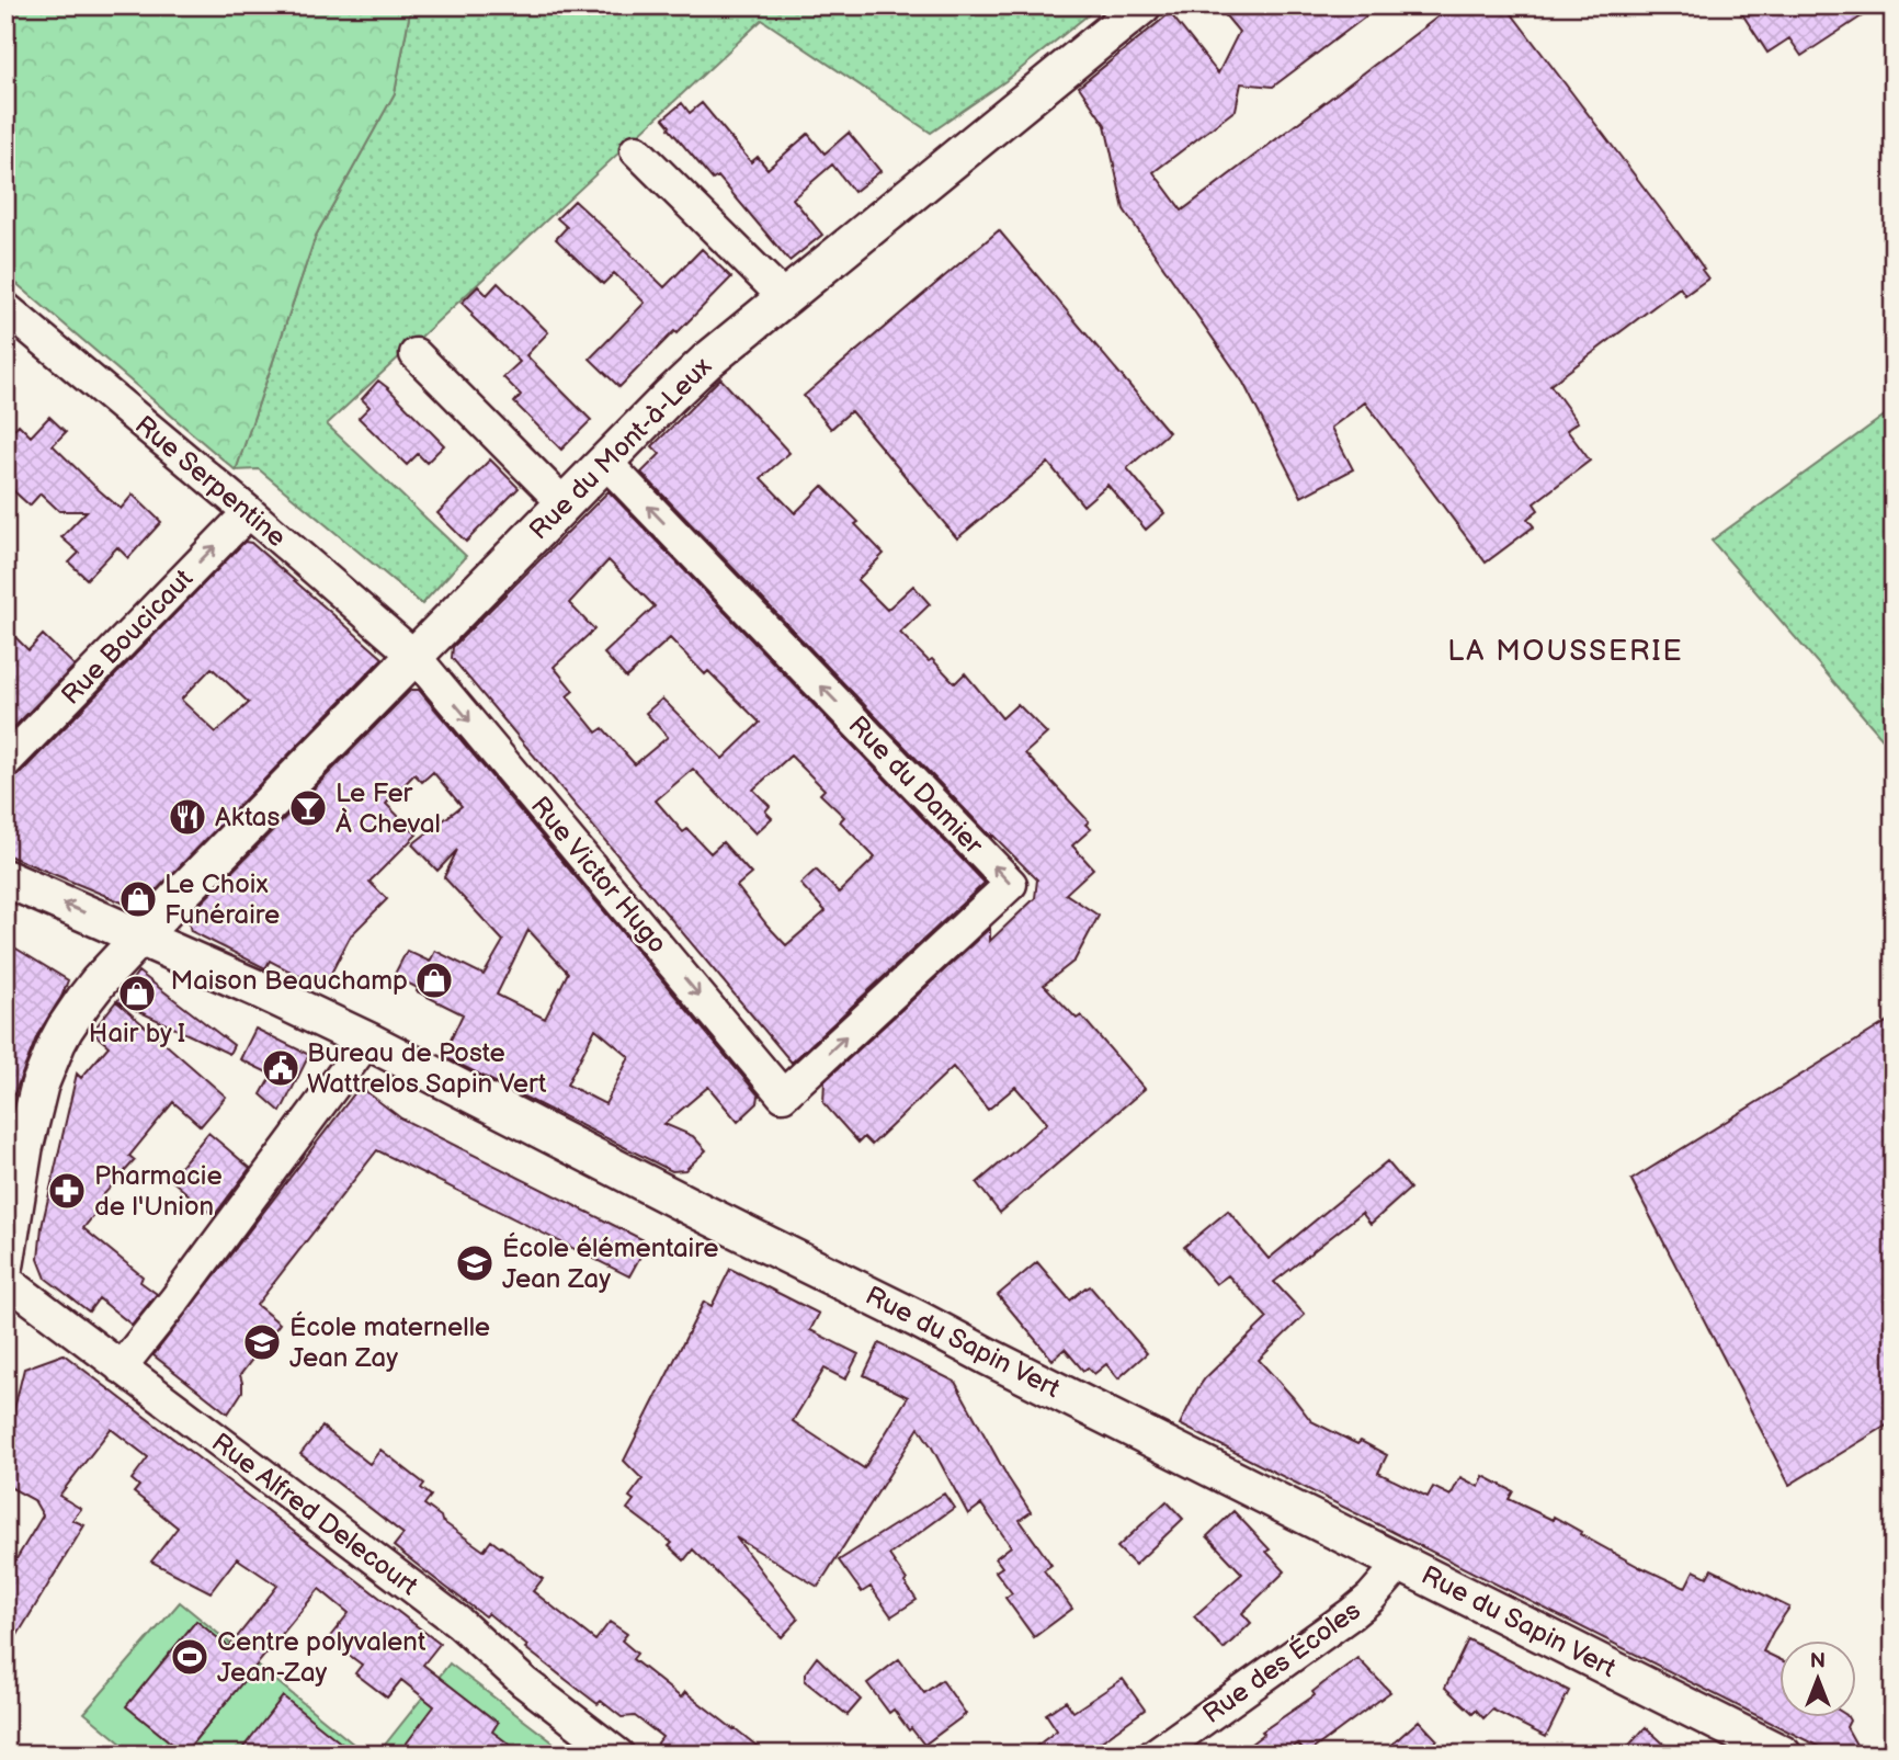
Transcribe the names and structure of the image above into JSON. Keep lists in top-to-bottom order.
{
  "streets": {
    "street": [
      "Rue du Mont-à-Leux",
      "Rue Serpentine",
      "Rue Boucicaut",
      "Rue du Damier",
      "Rue Victor Hugo",
      "Rue du Sapin Vert",
      "Rue Alfred Delecourt",
      "Rue des Écoles"
    ]
  },
  "crossings": [
    ["Rue du Mont-à-Leux", "Rue Serpentine"],
    ["Rue du Mont-à-Leux", "Rue du Damier"],
    ["Rue du Mont-à-Leux", "Rue Victor Hugo"],
    ["Rue du Mont-à-Leux", "Rue du Sapin Vert"],
    ["Rue Serpentine", "Rue Boucicaut"],
    ["Rue Serpentine", "Rue Victor Hugo"],
    ["Rue du Damier", "Rue Victor Hugo"],
    ["Rue du Sapin Vert", "Rue des Écoles"]
  ],
  "one_way": ["Rue Boucicaut", "Rue Victor Hugo"],
  "districts": ["LA MOUSSERIE"],
  "places": {
    "bar": ["Le Fer À Cheval"],
    "restaurant": ["Aktas"],
    "shop": ["Le Choix Funéraire", "Maison Beauchamp", "Hair by I"],
    "public building": ["Bureau de Poste Wattrelos Sapin Vert"],
    "pharmacy": ["Pharmacie de l'Union"],
    "school or university": ["École élémentaire Jean Zay", "École maternelle Jean Zay"],
    "sports": ["Centre polyvalent Jean-Zay"]
  },
  "north": "top"
}
